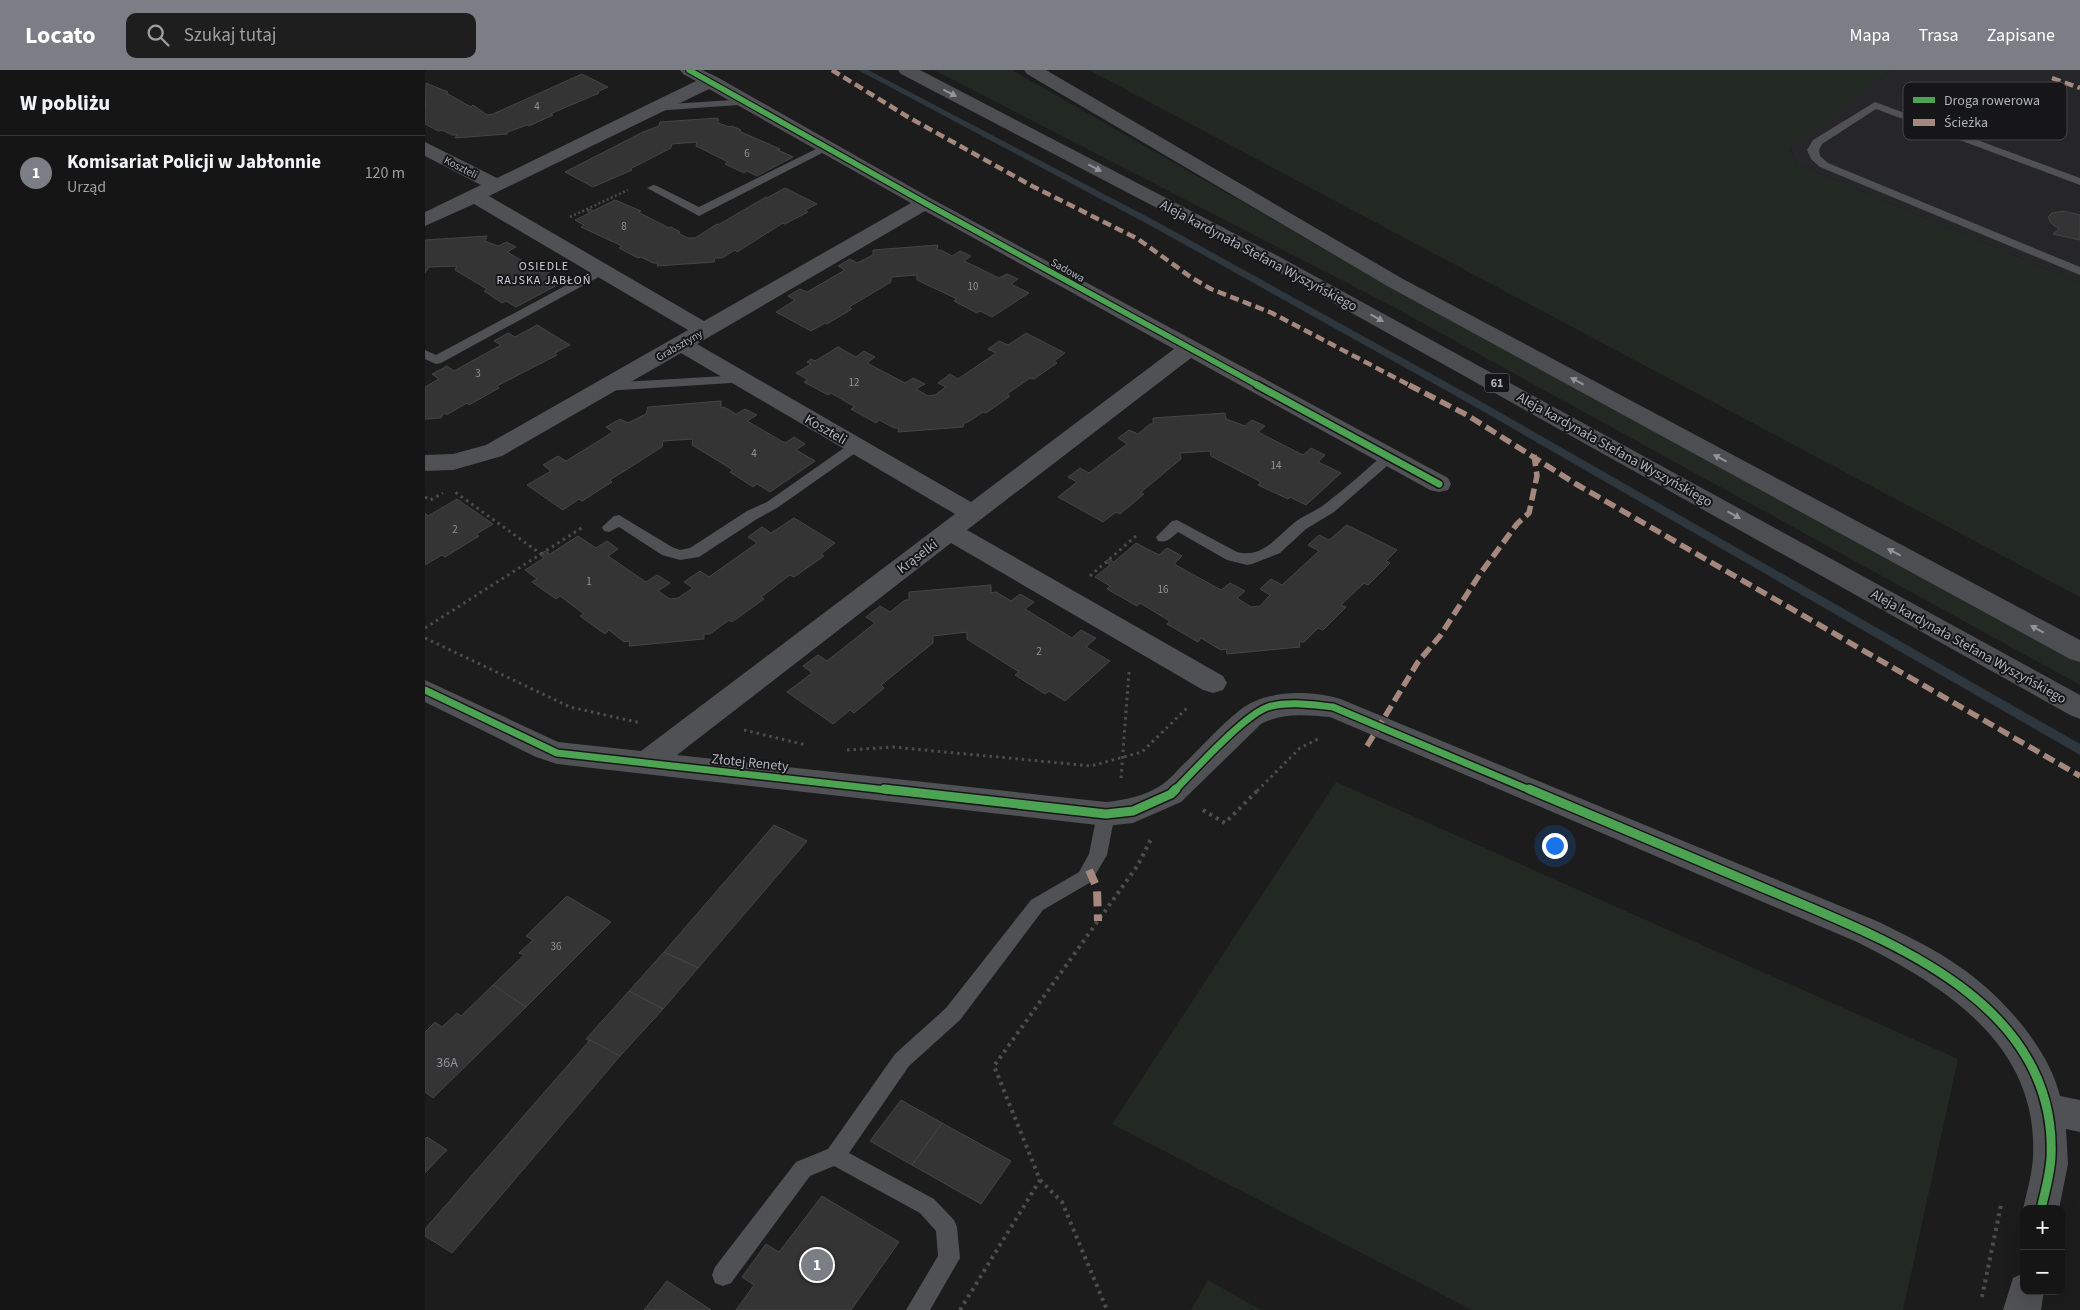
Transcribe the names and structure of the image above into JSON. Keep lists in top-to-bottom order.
{
  "streets": {
    "main road": ["Aleja kardynała Stefana Wyszyńskiego", "61"],
    "street": [
      "Koszteli",
      "Sadowa",
      "Grabsztyny",
      "Krąselki",
      "Złotej Renety"
    ]
  },
  "crossings": [
    ["Koszteli", "Sadowa"],
    ["Koszteli", "Grabsztyny"],
    ["Koszteli", "Krąselki"],
    ["Sadowa", "Grabsztyny"],
    ["Sadowa", "Krąselki"],
    ["Krąselki", "Złotej Renety"]
  ],
  "districts": ["OSIEDLE RAJSKA JABŁOŃ"],
  "house_numbers": [
    "4",
    "6",
    "8",
    "10",
    "3",
    "12",
    "4",
    "14",
    "2",
    "1",
    "16",
    "2",
    "36",
    "36A"
  ],
  "legend": ["Droga rowerowa", "Ścieżka"],
  "page": {
    "header": "Locato",
    "search": "Szukaj tutaj",
    "nav": ["Mapa", "Trasa", "Zapisane"],
    "heading": "W pobliżu",
    "list": [
      {
        "mark": "1",
        "name": "Komisariat Policji w Jabłonnie",
        "note": "Urząd",
        "value": "120 m"
      }
    ],
    "map_buttons": ["+", "−"],
    "pins": "1"
  }
}
